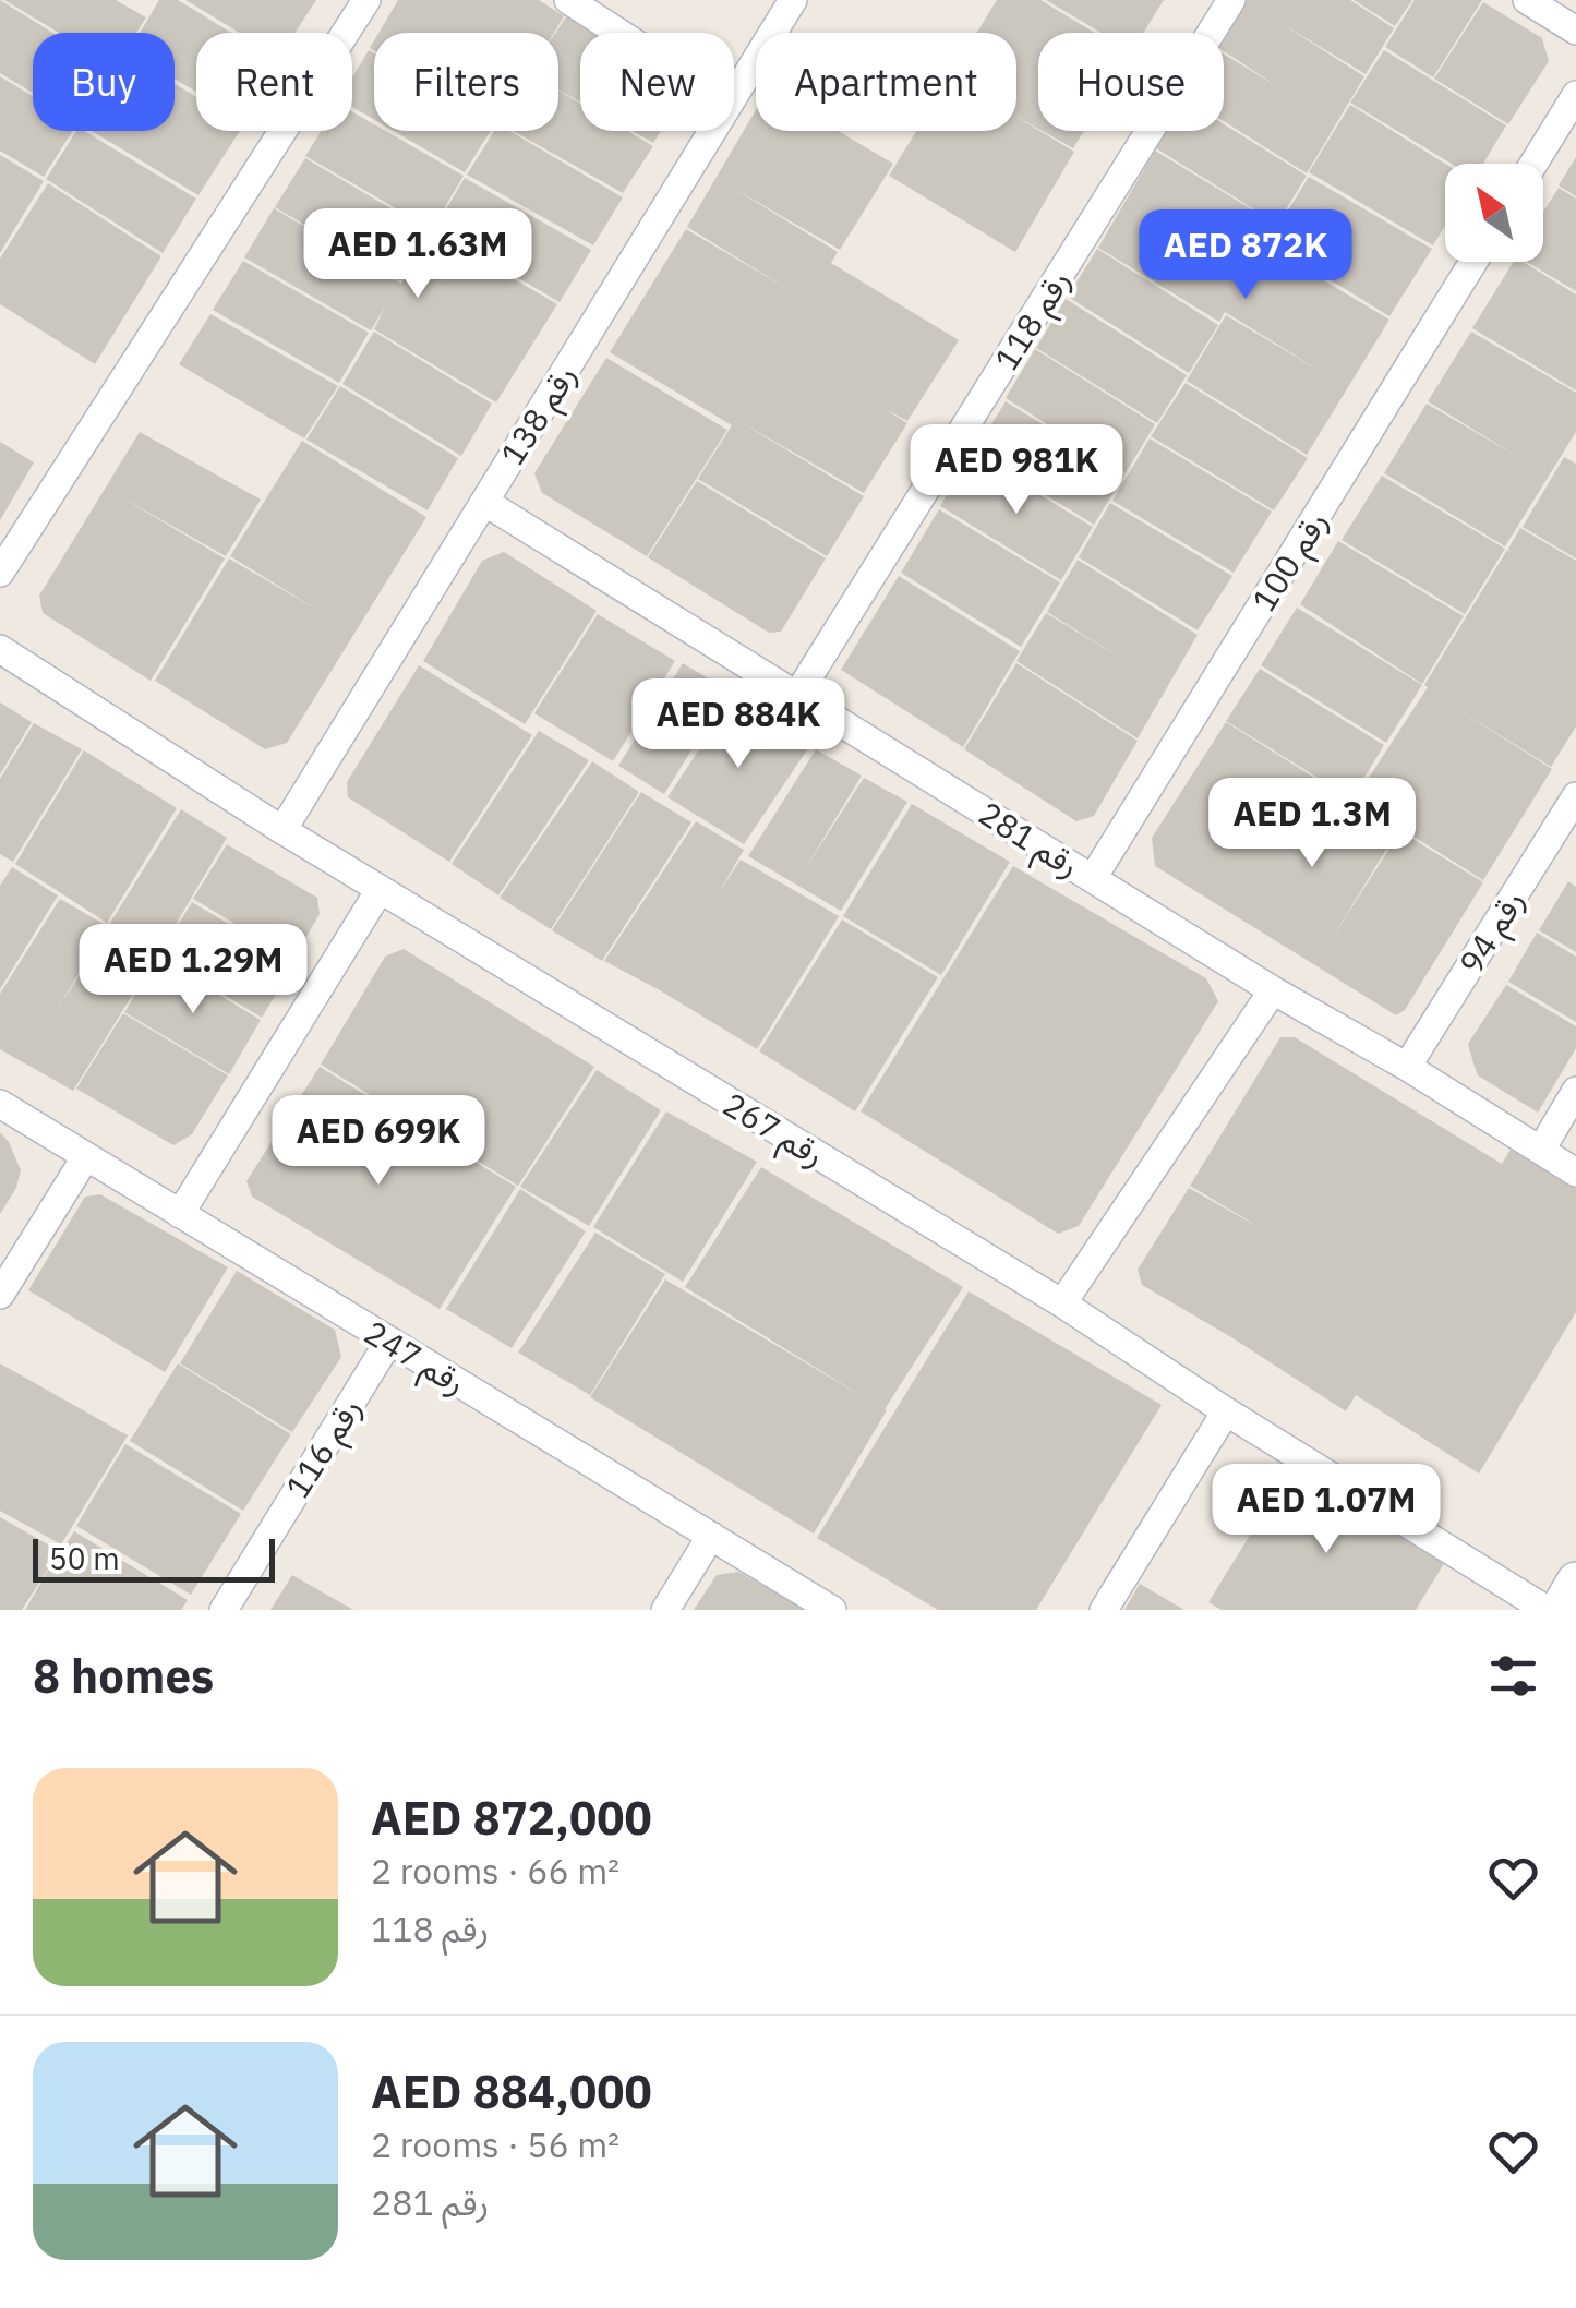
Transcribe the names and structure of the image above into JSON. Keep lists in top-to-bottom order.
{
  "streets": {
    "street": [
      "رقم 118",
      "رقم 138",
      "رقم 100",
      "رقم 281",
      "رقم 94",
      "رقم 267",
      "رقم 247",
      "رقم 116"
    ]
  },
  "crossings": [
    ["رقم 118", "رقم 281"],
    ["رقم 138", "رقم 281"],
    ["رقم 138", "رقم 267"],
    ["رقم 100", "رقم 281"],
    ["رقم 281", "رقم 94"],
    ["رقم 247", "رقم 116"]
  ],
  "scale_bar": "50 m",
  "north": "top left",
  "page": {
    "chip": [
      "Buy",
      "Rent",
      "Filters",
      "New",
      "Apartment",
      "House"
    ],
    "price": [
      "AED 1.63M",
      "AED 872K",
      "AED 981K",
      "AED 884K",
      "AED 1.3M",
      "AED 1.29M",
      "AED 699K",
      "AED 1.07M"
    ],
    "scale": "50 m",
    "heading": "8 homes",
    "list": [
      {
        "name": "AED 872,000",
        "note": "2 rooms · 66 m² · رقم 118"
      },
      {
        "name": "AED 884,000",
        "note": "2 rooms · 56 m² · رقم 281"
      }
    ]
  }
}
